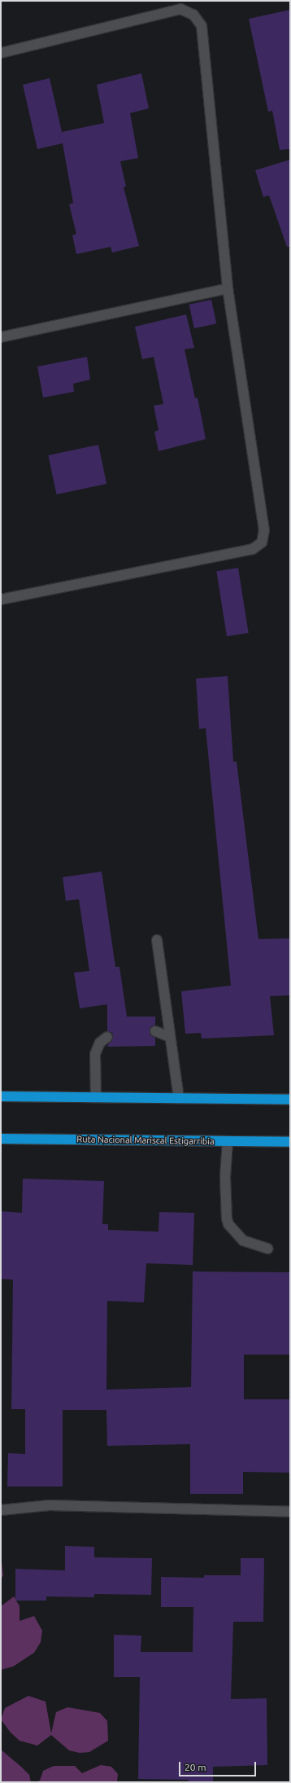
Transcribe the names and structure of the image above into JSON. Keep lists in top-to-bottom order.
{
  "streets": {
    "highway": ["Ruta Nacional Mariscal Estigarribia"]
  },
  "scale_bar": "20 m"
}
